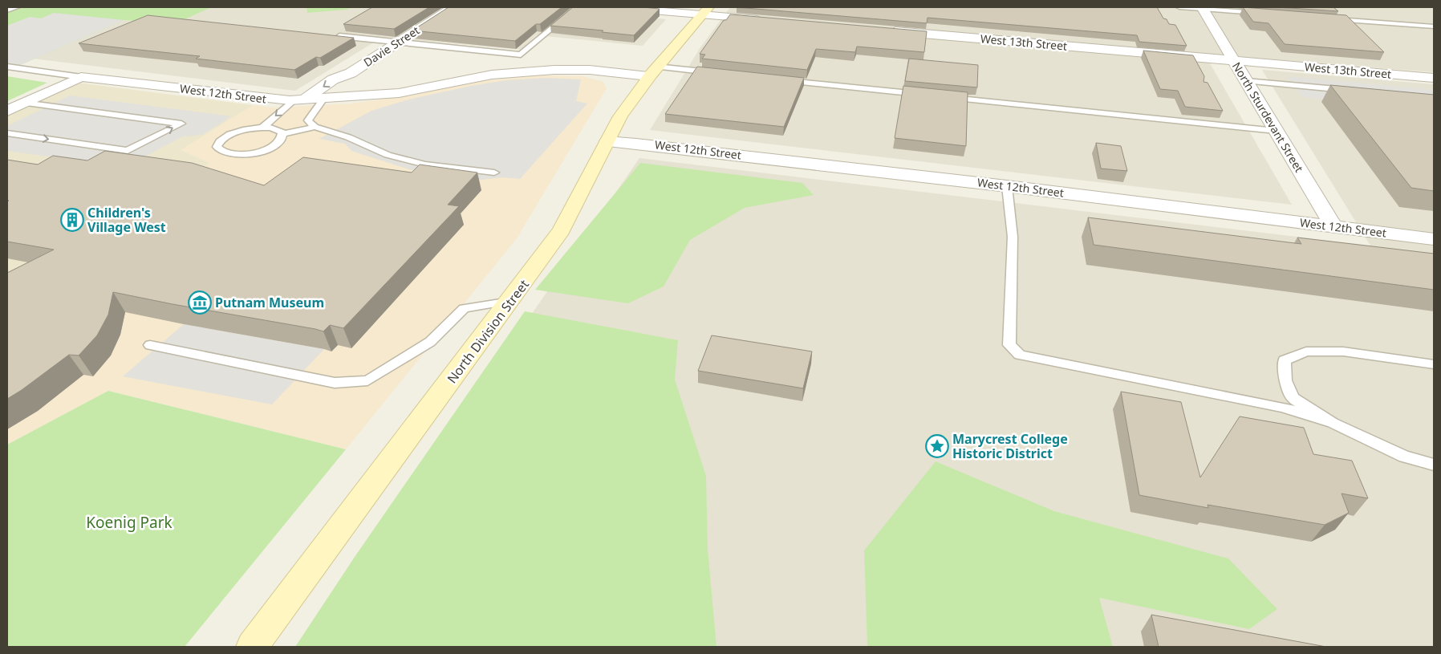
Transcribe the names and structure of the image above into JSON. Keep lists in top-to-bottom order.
{
  "streets": {
    "main road": ["North Division Street"],
    "street": [
      "West 13th Street",
      "Davie Street",
      "West 12th Street",
      "North Sturdevant Street"
    ]
  },
  "crossings": [
    ["West 13th Street", "North Sturdevant Street"],
    ["Davie Street", "West 12th Street"],
    ["West 12th Street", "North Sturdevant Street"],
    ["West 12th Street", "North Division Street"]
  ],
  "parks": ["Koenig Park"],
  "places": {
    "building": ["Children's Village West"],
    "museum": ["Putnam Museum"],
    "place": ["Marycrest College Historic District"]
  }
}
